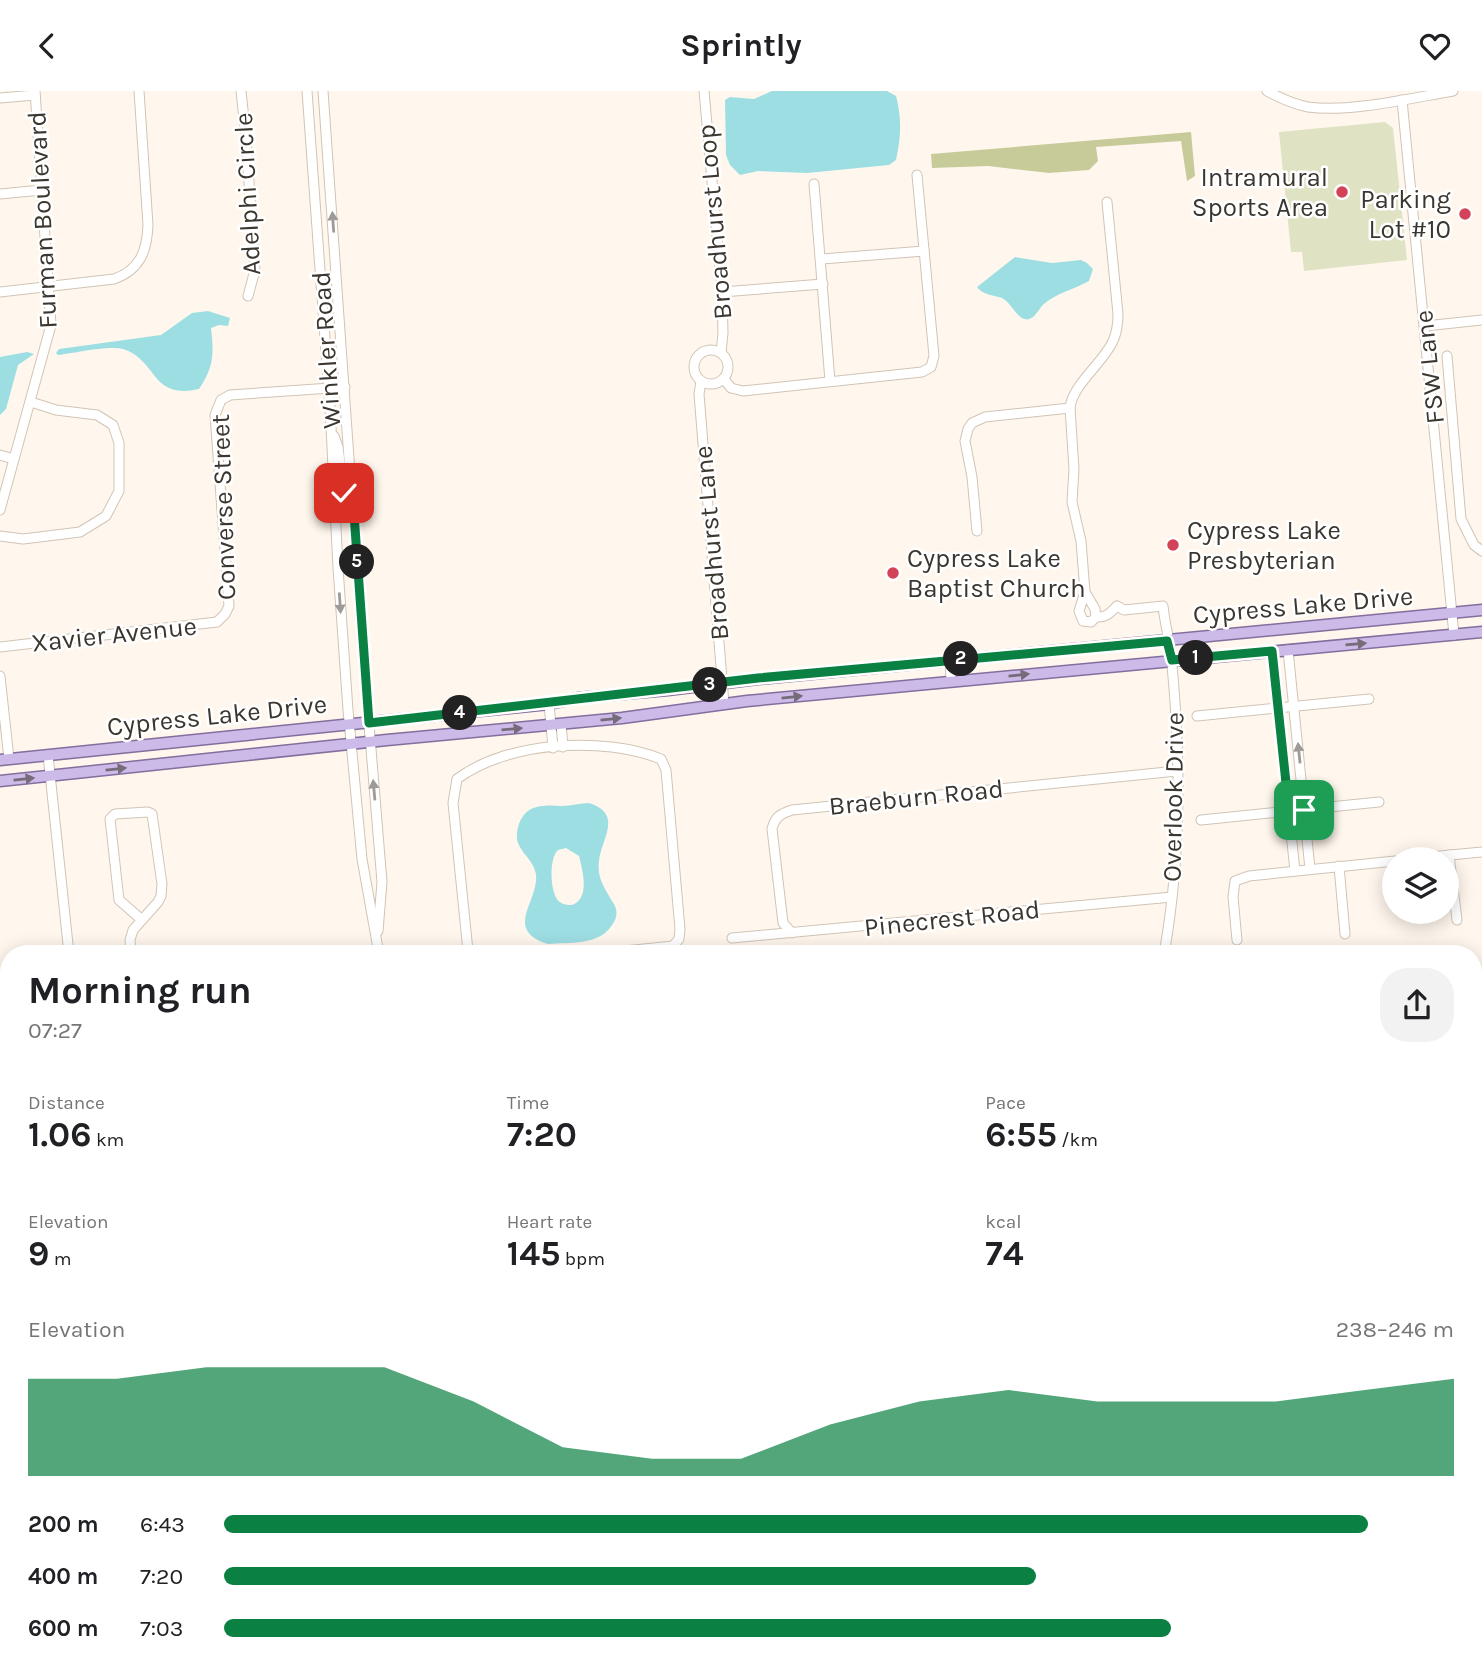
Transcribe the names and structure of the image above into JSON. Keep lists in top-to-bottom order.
{
  "streets": {
    "main road": ["Cypress Lake Drive"],
    "street": [
      "Adelphi Circle",
      "Furman Boulevard",
      "Broadhurst Loop",
      "Winkler Road",
      "FSW Lane",
      "Converse Street",
      "Broadhurst Lane",
      "Xavier Avenue",
      "Braeburn Road",
      "Overlook Drive",
      "Pinecrest Road"
    ]
  },
  "crossings": [
    ["Broadhurst Loop", "Broadhurst Lane"],
    ["Winkler Road", "Converse Street"],
    ["Winkler Road", "Cypress Lake Drive"],
    ["FSW Lane", "Cypress Lake Drive"],
    ["Converse Street", "Xavier Avenue"],
    ["Broadhurst Lane", "Cypress Lake Drive"],
    ["Cypress Lake Drive", "Overlook Drive"],
    ["Braeburn Road", "Overlook Drive"],
    ["Braeburn Road", "Pinecrest Road"],
    ["Overlook Drive", "Pinecrest Road"]
  ],
  "places": [
    "Intramural Sports Area",
    "Parking Lot #10",
    "Cypress Lake Presbyterian",
    "Cypress Lake Baptist Church"
  ],
  "page": {
    "header": "Sprintly",
    "pins": [
      "5",
      "1",
      "2",
      "3",
      "4"
    ],
    "heading": ["Morning run", "07:27"],
    "stats": [
      ["Distance", "1.06 km"],
      ["Time", "7:20"],
      ["Pace", "6:55 /km"],
      ["Elevation", "9 m"],
      ["Heart rate", "145 bpm"],
      ["kcal", "74"]
    ],
    "chart": ["Elevation", "238–246 m"],
    "list": [
      {
        "name": "200 m",
        "note": "6:43"
      },
      {
        "name": "400 m",
        "note": "7:20"
      },
      {
        "name": "600 m",
        "note": "7:03"
      }
    ]
  }
}
